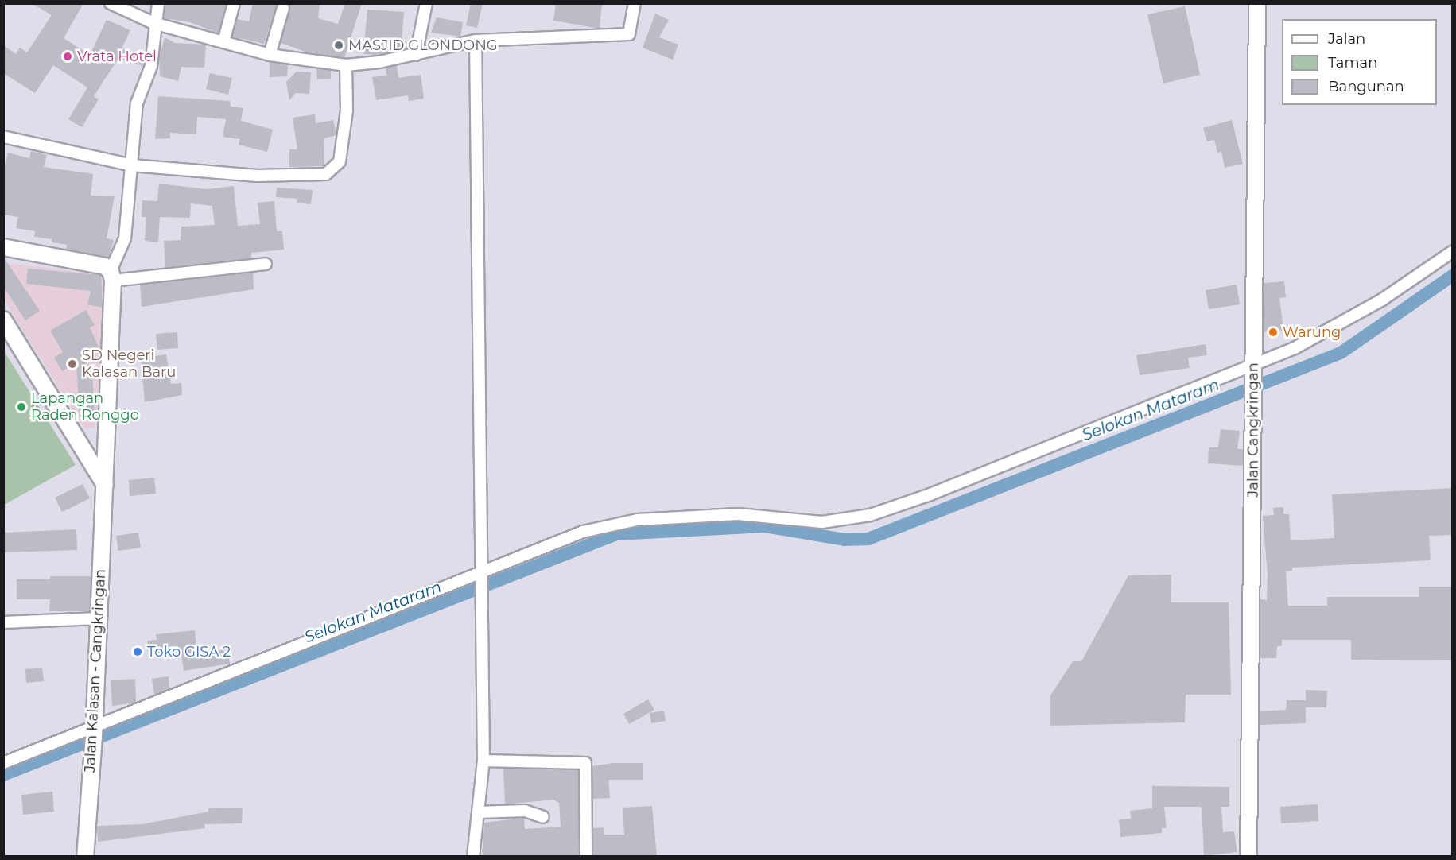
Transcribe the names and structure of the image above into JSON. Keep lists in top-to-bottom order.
{
  "streets": {
    "main road": ["Jalan Cangkringan", "Jalan Kalasan - Cangkringan"]
  },
  "water": ["Selokan Mataram"],
  "places": [
    "MASJID GLONDONG",
    "Vrata Hotel",
    "Warung",
    "SD Negeri Kalasan Baru",
    "Lapangan Raden Ronggo",
    "Toko GISA 2"
  ],
  "legend": ["Jalan", "Taman", "Bangunan"]
}
